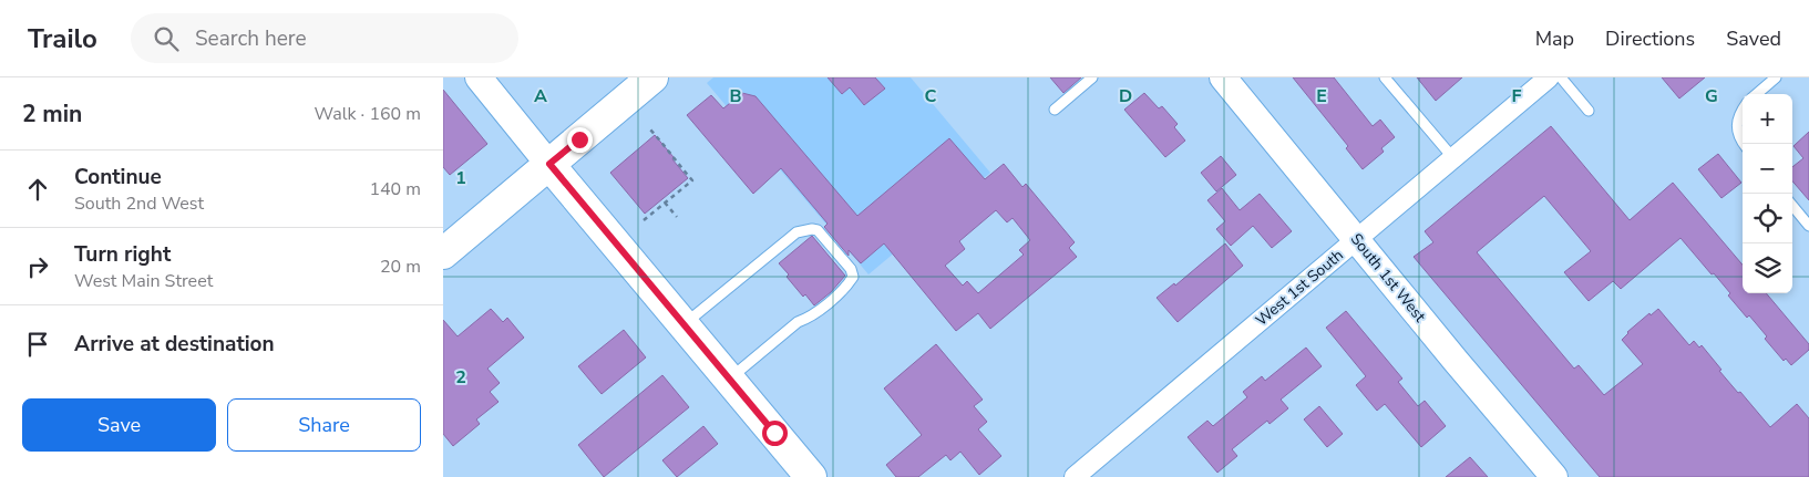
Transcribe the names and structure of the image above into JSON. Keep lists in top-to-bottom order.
{
  "streets": {
    "street": ["South 1st West", "West 1st South"]
  },
  "crossings": [
    ["South 1st West", "West 1st South"]
  ],
  "page": {
    "header": "Trailo",
    "search": "Search here",
    "nav": ["Map", "Directions", "Saved"],
    "heading": ["2 min", "Walk · 160 m"],
    "map_buttons": ["+", "−"],
    "list": [
      ["Continue", "South 2nd West", "140 m"],
      ["Turn right", "West Main Street", "20 m"],
      "Arrive at destination"
    ],
    "buttons": ["Save", "Share"]
  },
  "grid": {
    "columns": [
      "A",
      "B",
      "C",
      "D",
      "E",
      "F",
      "G"
    ],
    "rows": ["1", "2"]
  }
}
